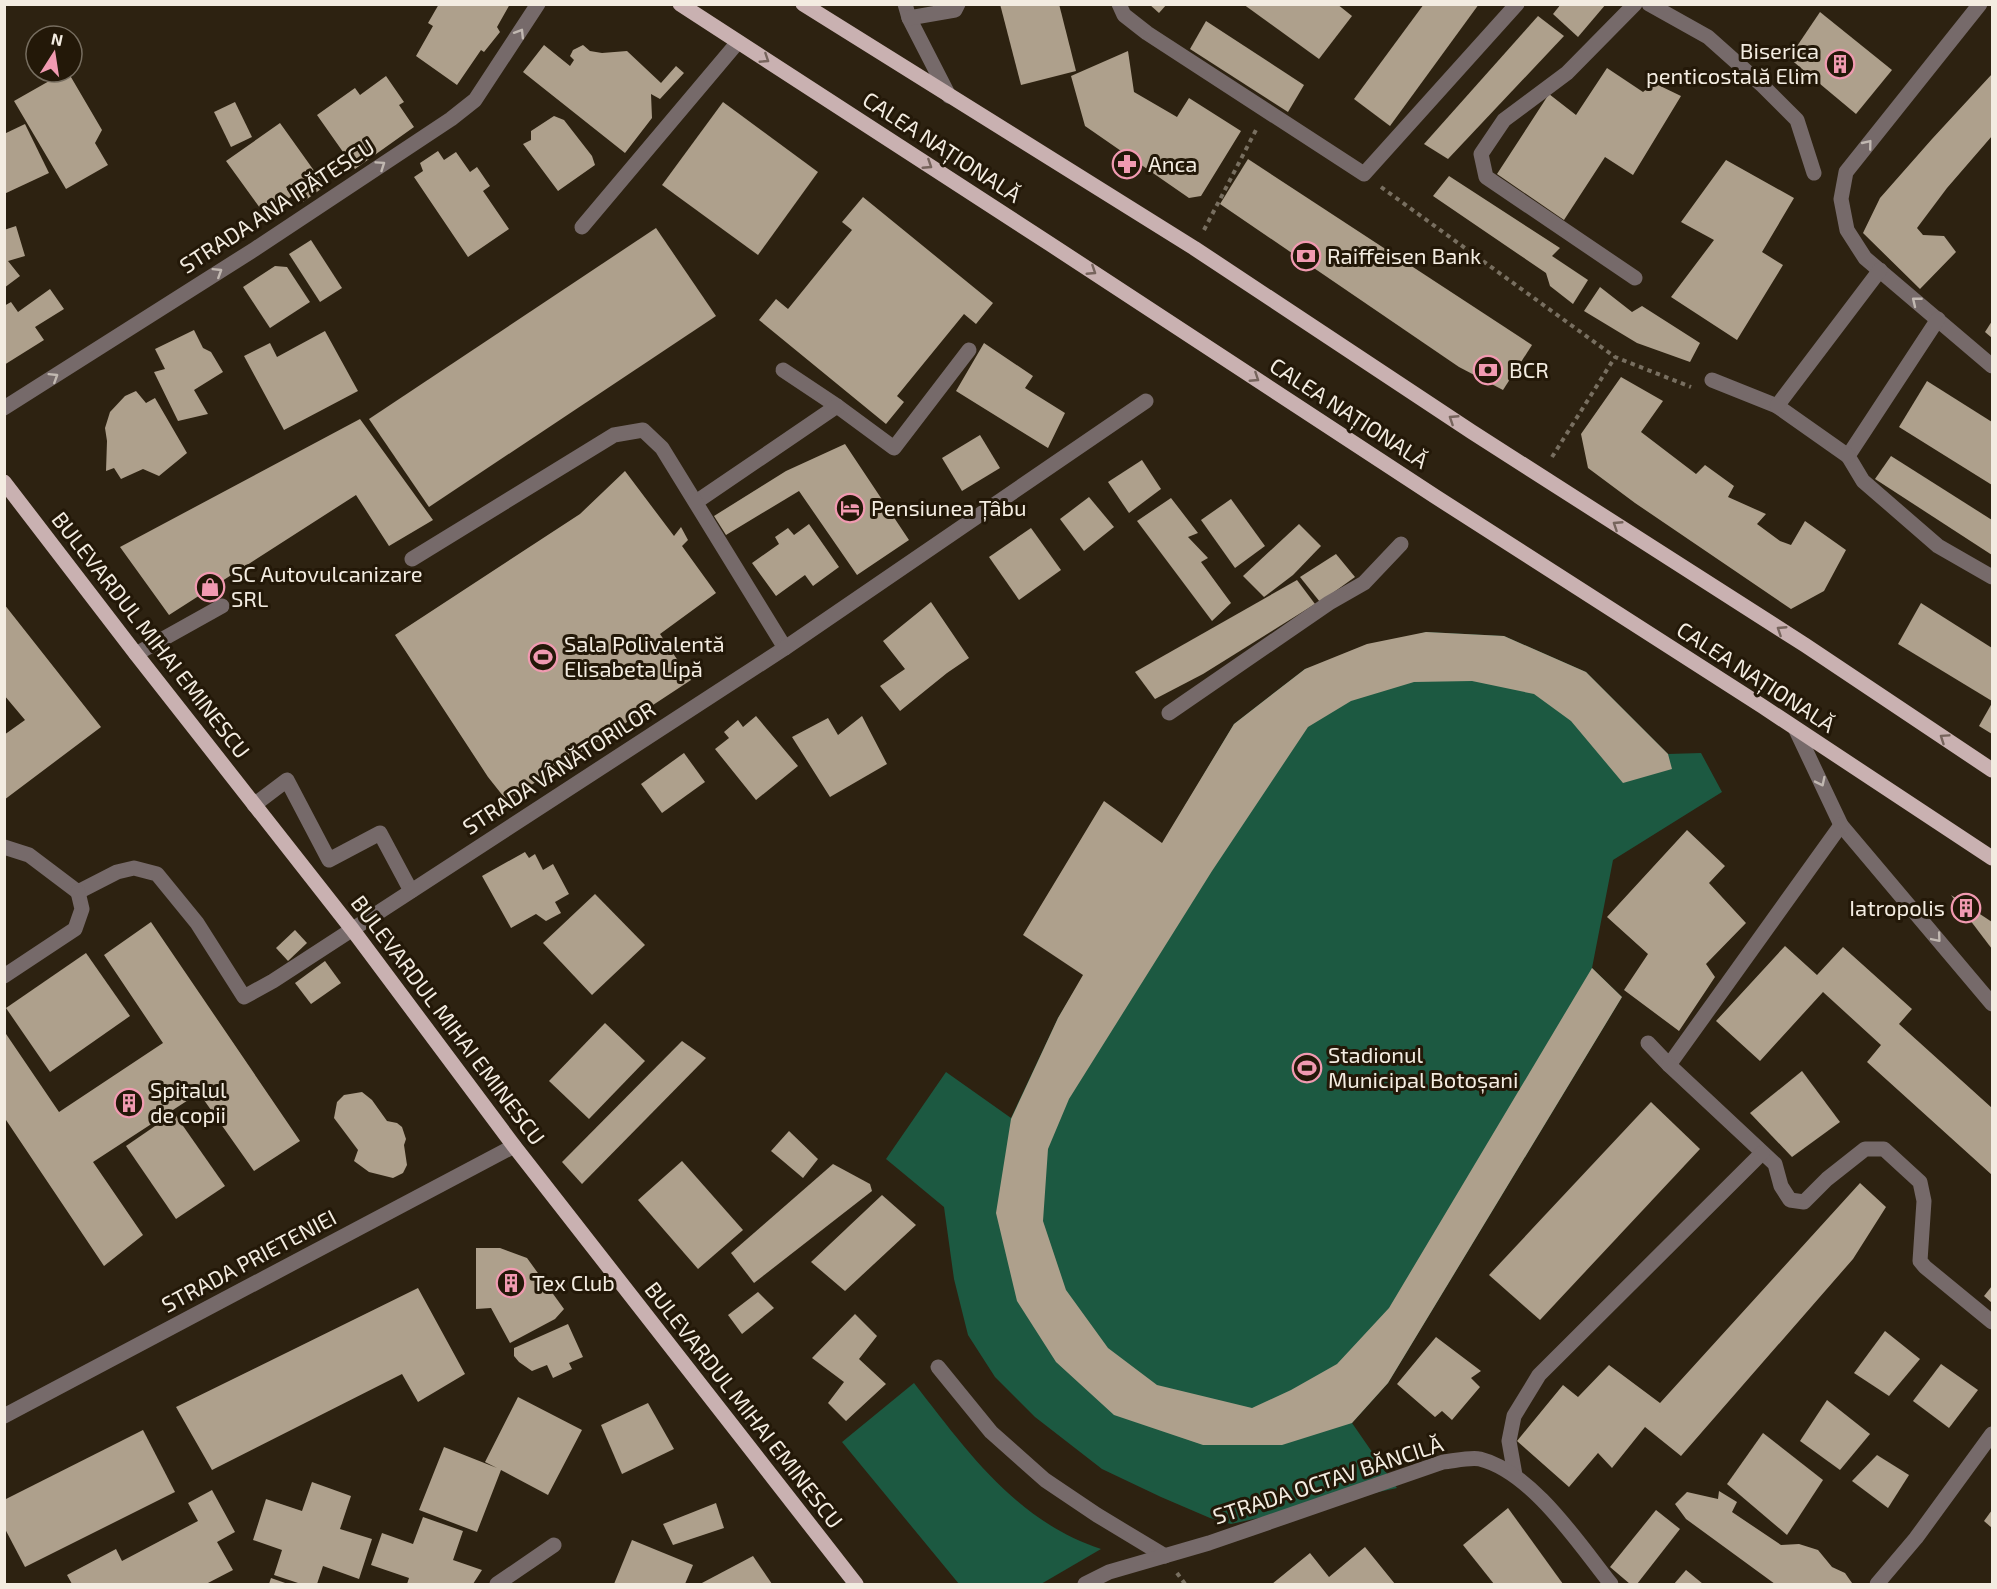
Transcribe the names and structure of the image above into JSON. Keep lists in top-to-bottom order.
{
  "streets": {
    "main road": ["CALEA NAȚIONALĂ", "BULEVARDUL MIHAI EMINESCU"],
    "street": [
      "STRADA ANA IPĂTESCU",
      "STRADA VÂNĂTORILOR",
      "STRADA PRIETENIEI",
      "STRADA OCTAV BĂNCILĂ"
    ]
  },
  "crossings": [
    ["BULEVARDUL MIHAI EMINESCU", "STRADA VÂNĂTORILOR"],
    ["BULEVARDUL MIHAI EMINESCU", "STRADA PRIETENIEI"]
  ],
  "one_way": ["STRADA ANA IPĂTESCU"],
  "places": {
    "building": [
      "Biserica penticostală Elim",
      "Iatropolis",
      "Spitalul de copii",
      "Tex Club"
    ],
    "pharmacy": ["Anca"],
    "bank": ["Raiffeisen Bank", "BCR"],
    "hotel": ["Pensiunea Țâbu"],
    "shop": ["SC Autovulcanizare SRL"],
    "sports": ["Sala Polivalentă Elisabeta Lipă", "Stadionul Municipal Botoșani"]
  },
  "north": "top"
}
